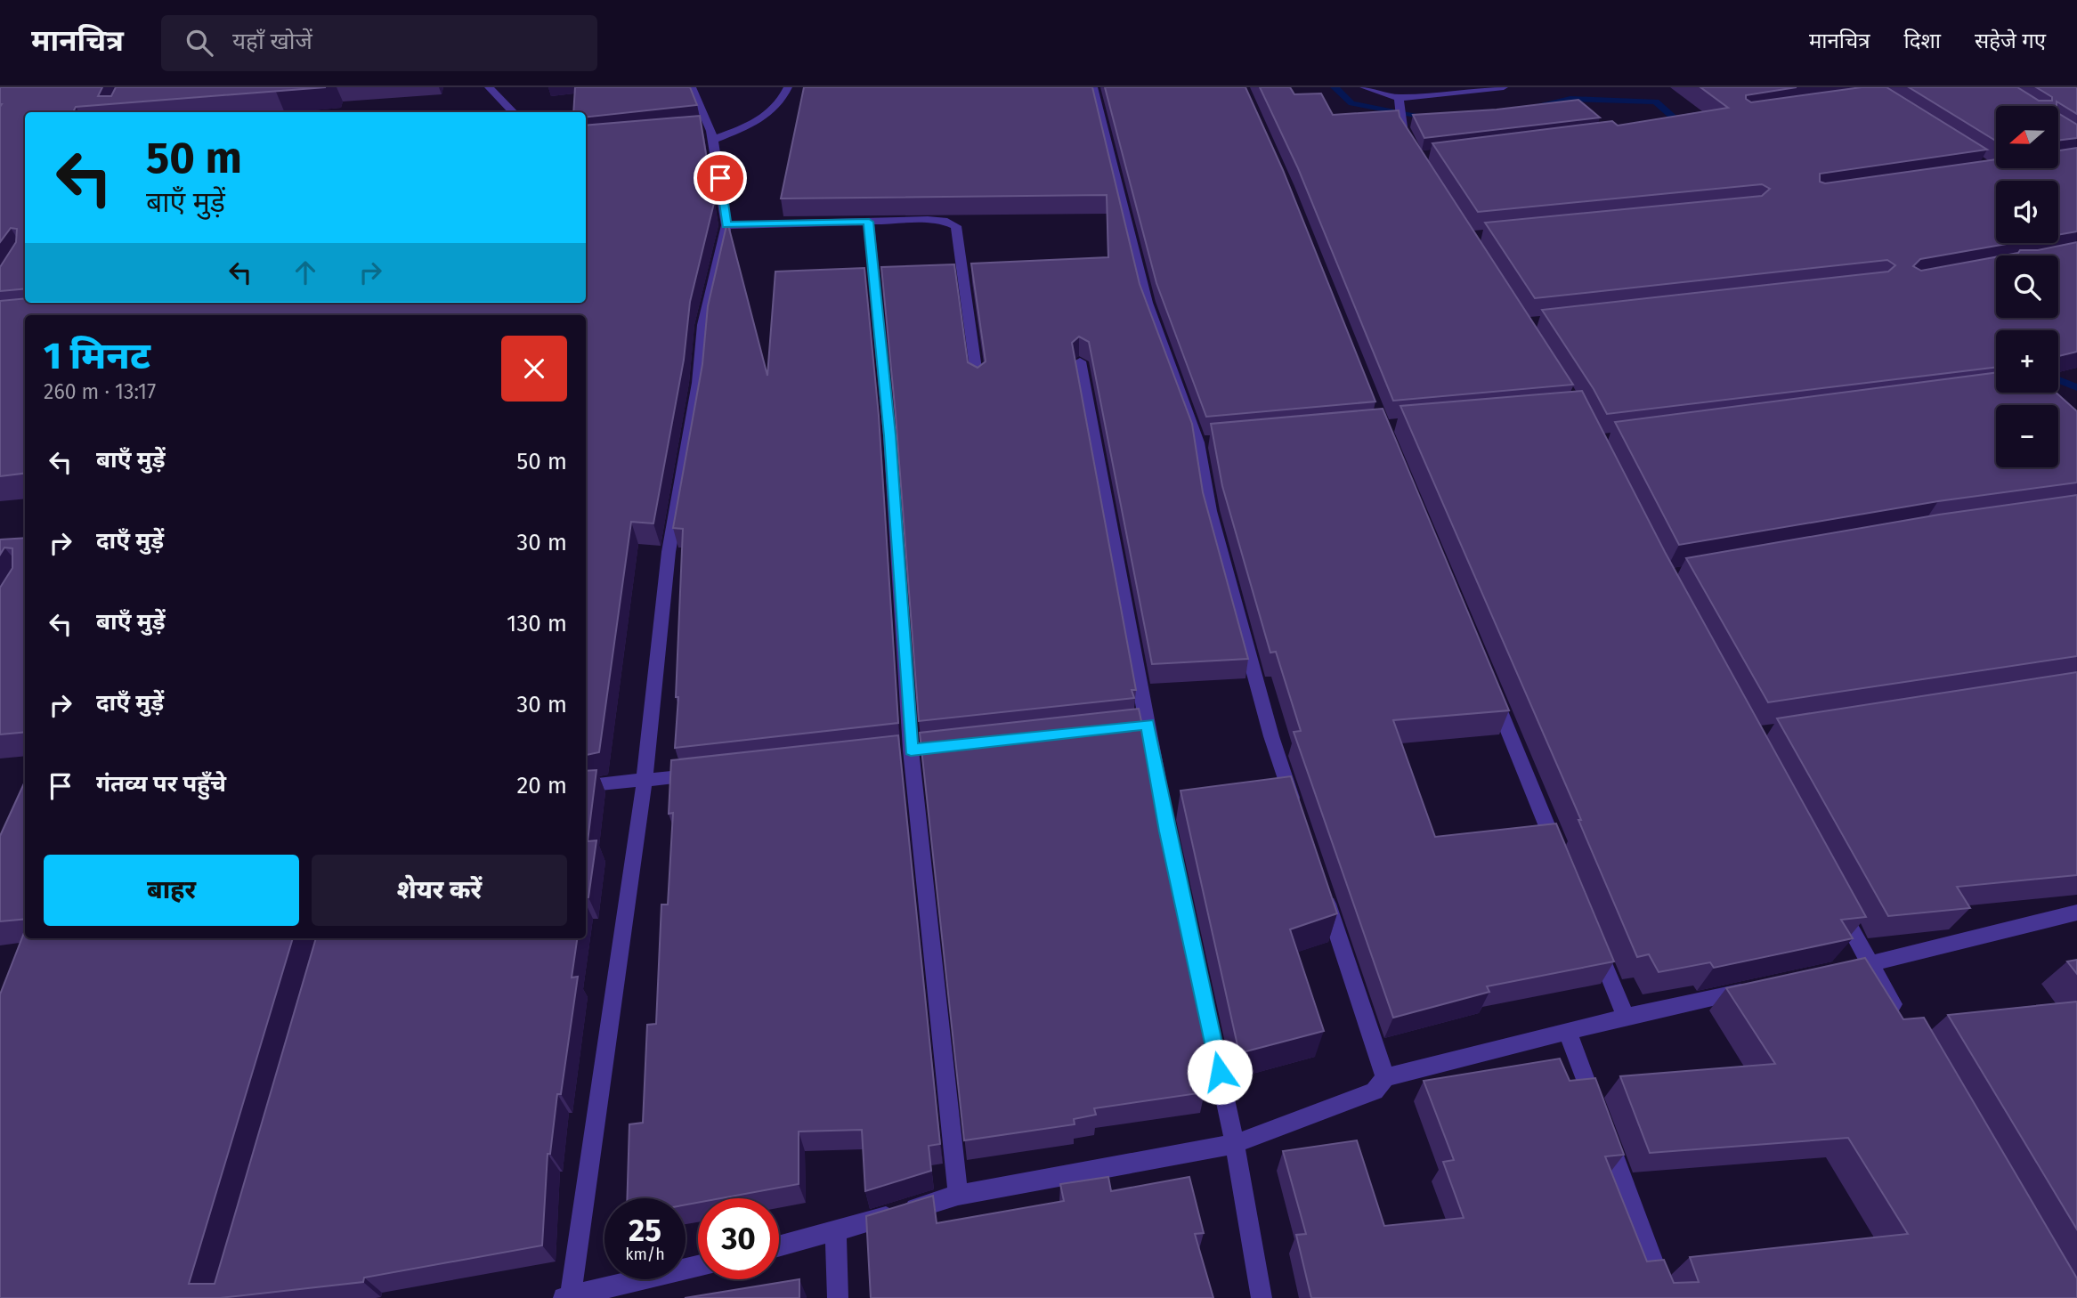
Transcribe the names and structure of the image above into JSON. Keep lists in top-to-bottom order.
{
  "north": "left",
  "page": {
    "header": "मानचित्र",
    "search": "यहाँ खोजें",
    "nav": ["मानचित्र", "दिशा", "सहेजे गए"],
    "map_buttons": ["+", "−"],
    "turn": ["50 m", "बाएँ मुड़ें"],
    "heading": ["1 मिनट", "260 m · 13:17"],
    "list": [
      {
        "name": "बाएँ मुड़ें",
        "value": "50 m"
      },
      {
        "name": "दाएँ मुड़ें",
        "value": "30 m"
      },
      {
        "name": "बाएँ मुड़ें",
        "value": "130 m"
      },
      {
        "name": "दाएँ मुड़ें",
        "value": "30 m"
      },
      {
        "name": "गंतव्य पर पहुँचे",
        "value": "20 m"
      }
    ],
    "buttons": ["बाहर", "शेयर करें"],
    "speed": "25 km/h",
    "limit": "30"
  }
}
